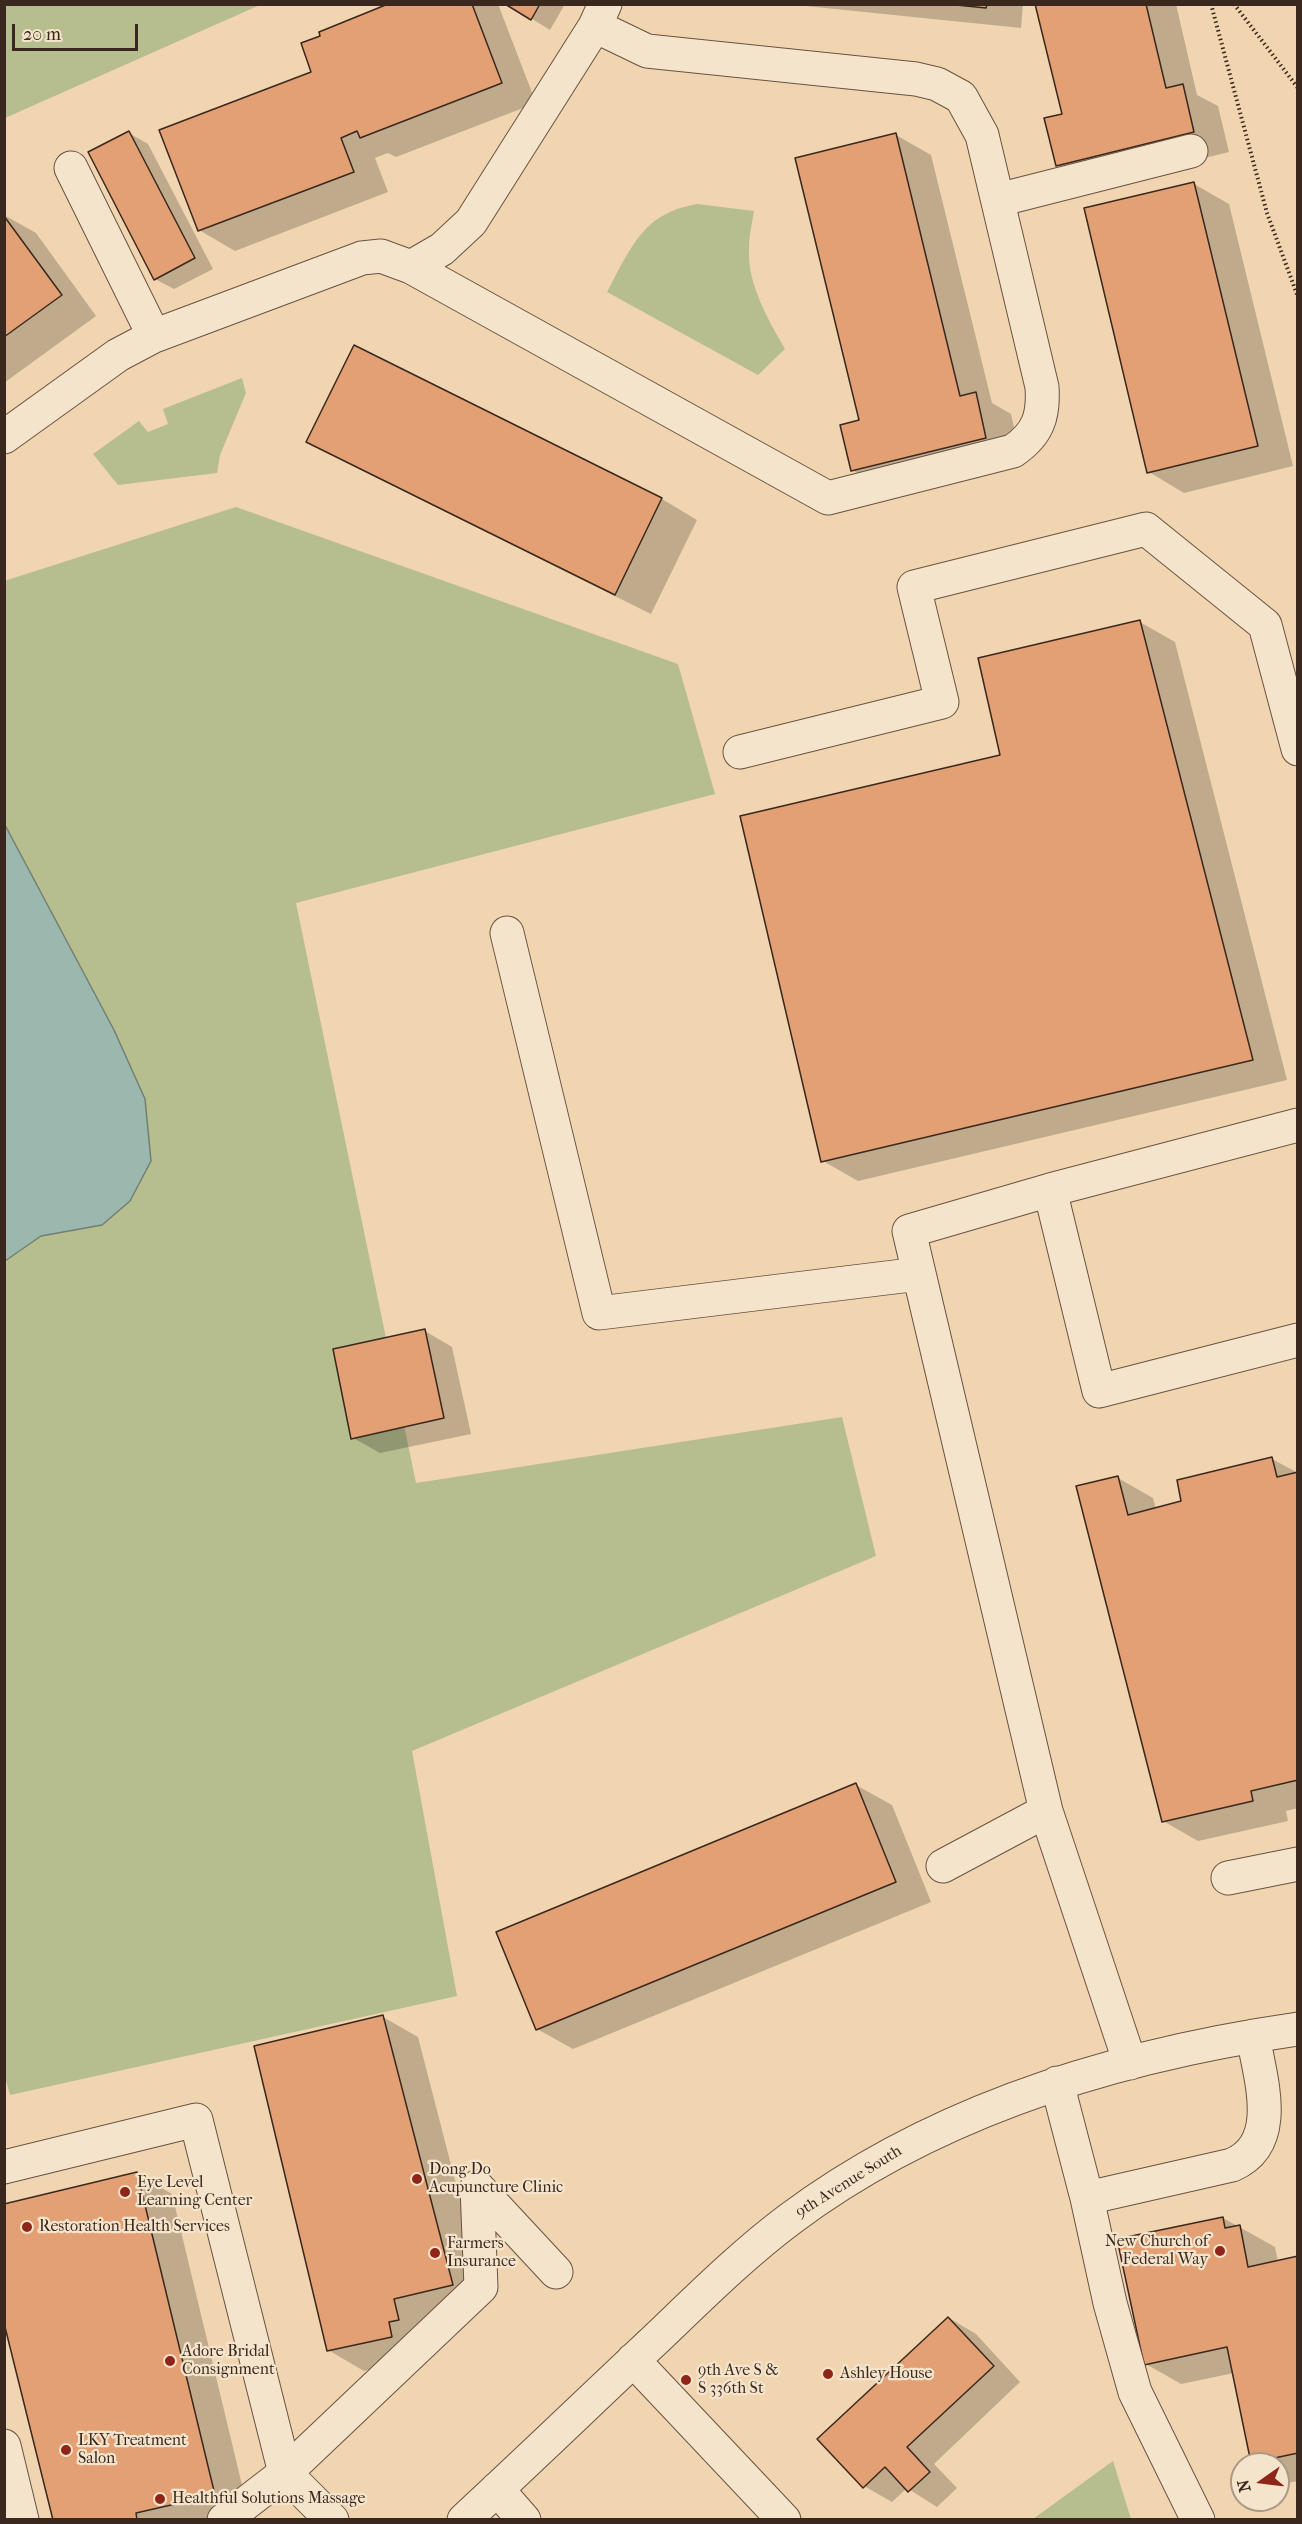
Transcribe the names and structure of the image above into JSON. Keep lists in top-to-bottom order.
{
  "streets": {
    "street": ["9th Avenue South"]
  },
  "places": [
    "Dong Do Acupuncture Clinic",
    "Eye Level Learning Center",
    "Restoration Health Services",
    "New Church of Federal Way",
    "Farmers Insurance",
    "Adore Bridal Consignment",
    "Ashley House",
    "9th Ave S & S 336th St",
    "LKY Treatment Salon",
    "Healthful Solutions Massage"
  ],
  "scale_bar": "20 m",
  "north": "left"
}
